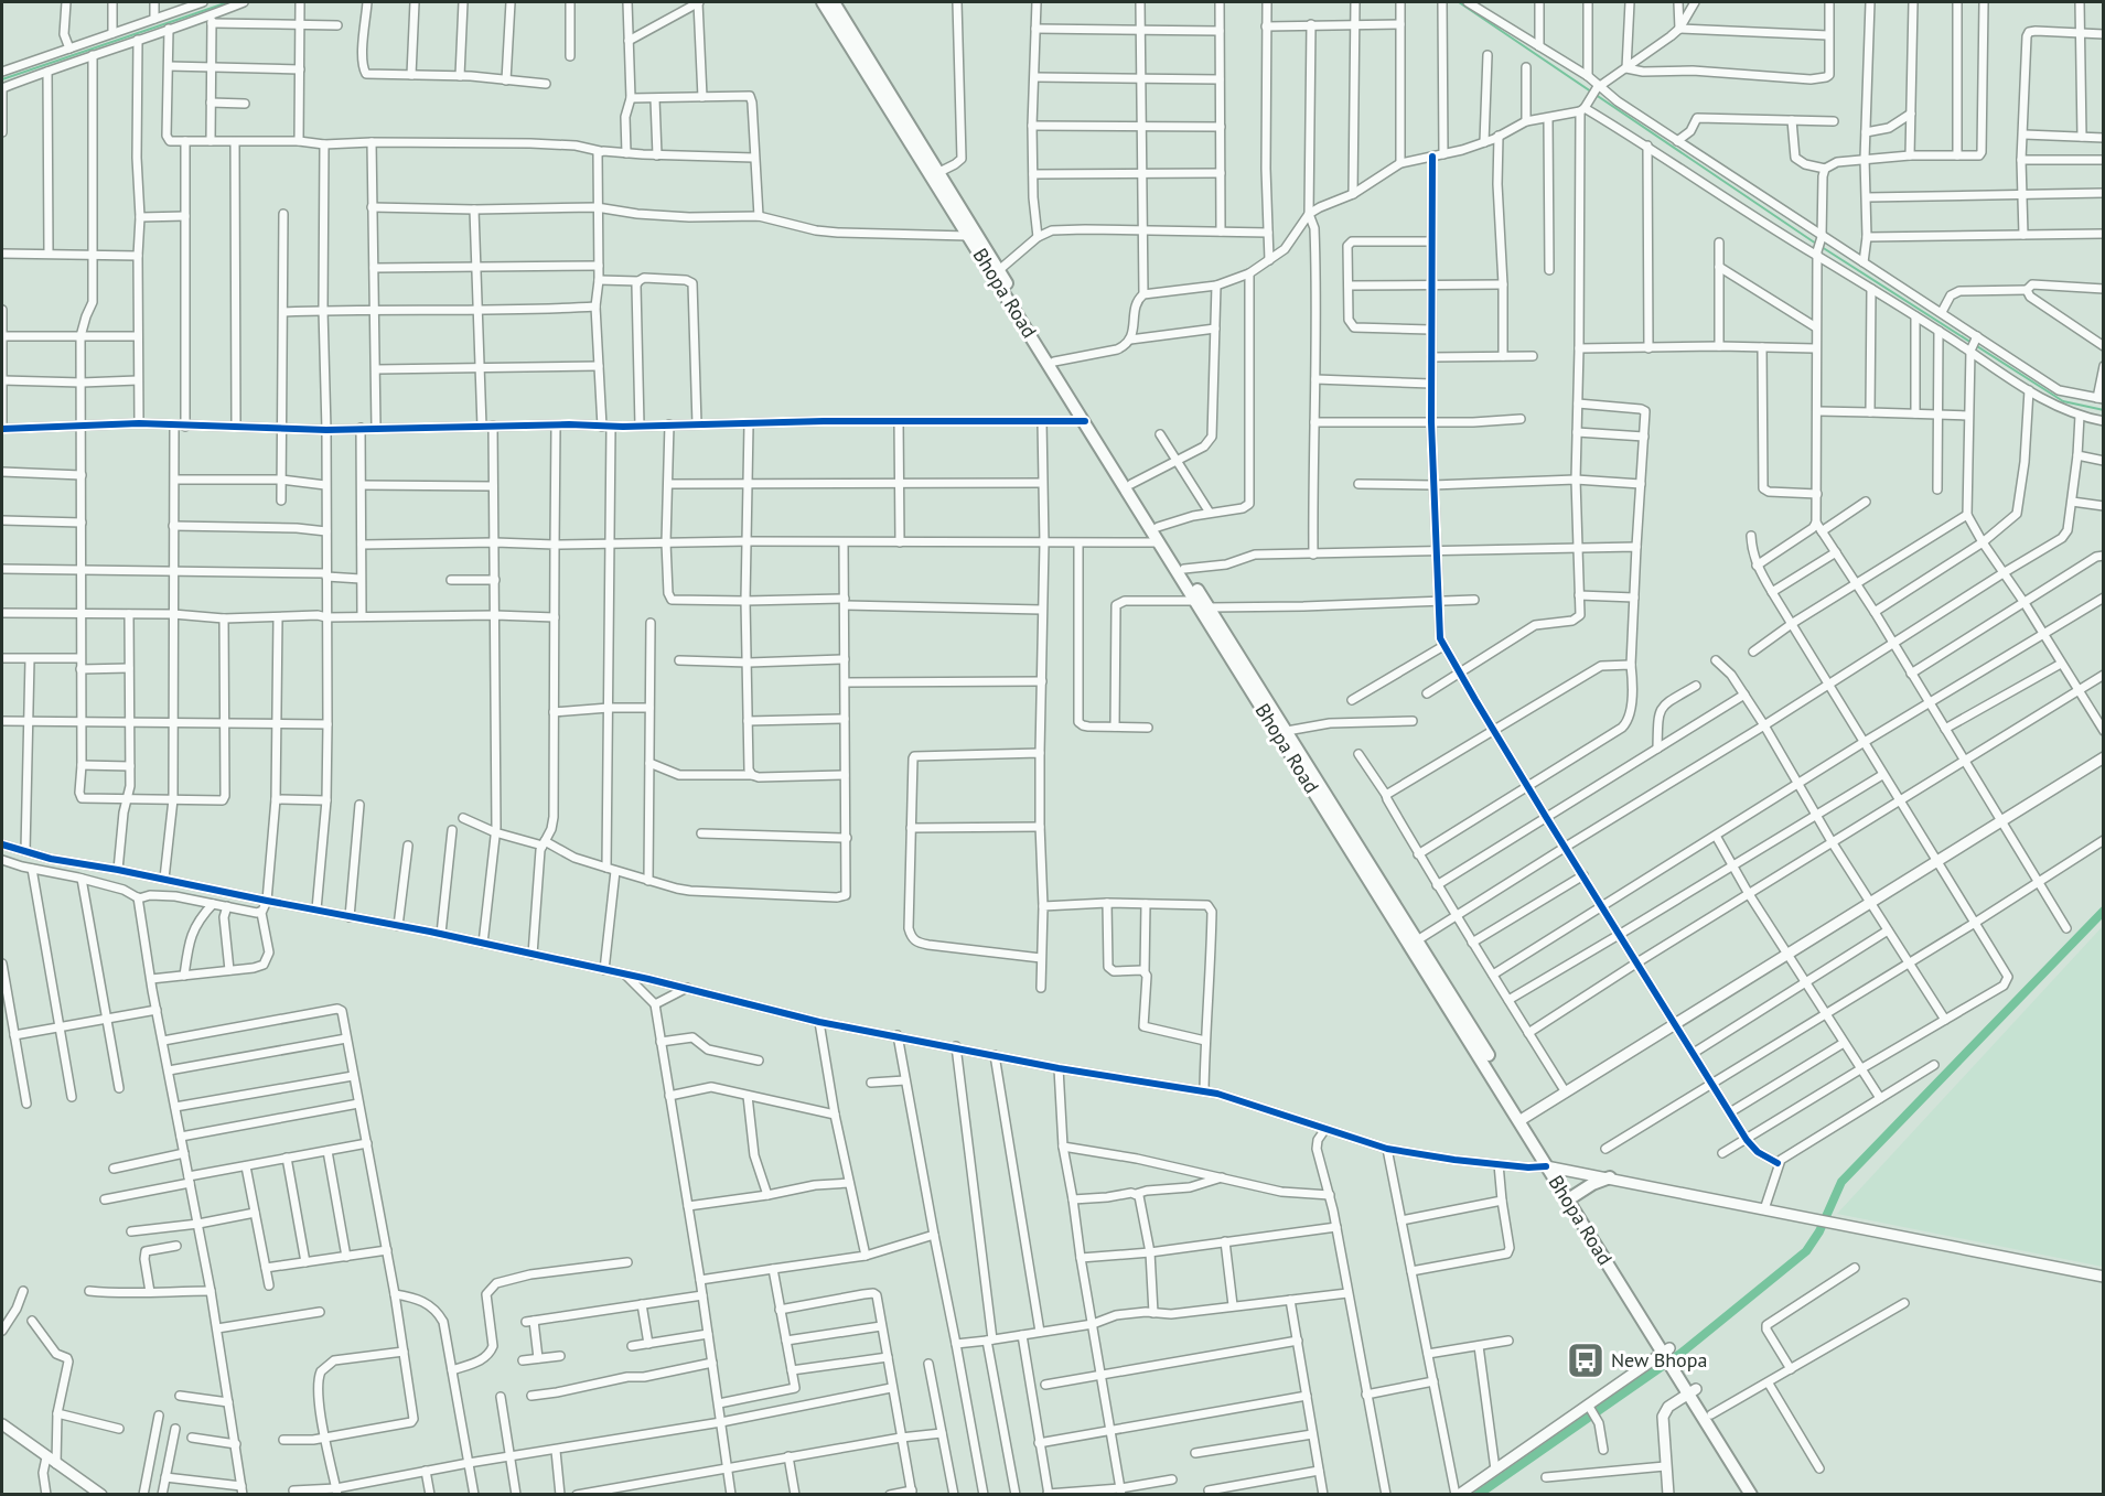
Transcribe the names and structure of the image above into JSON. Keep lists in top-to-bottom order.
{
  "streets": {
    "main road": ["Bhopa Road"]
  },
  "places": {
    "bus stop": ["New Bhopa"]
  }
}
